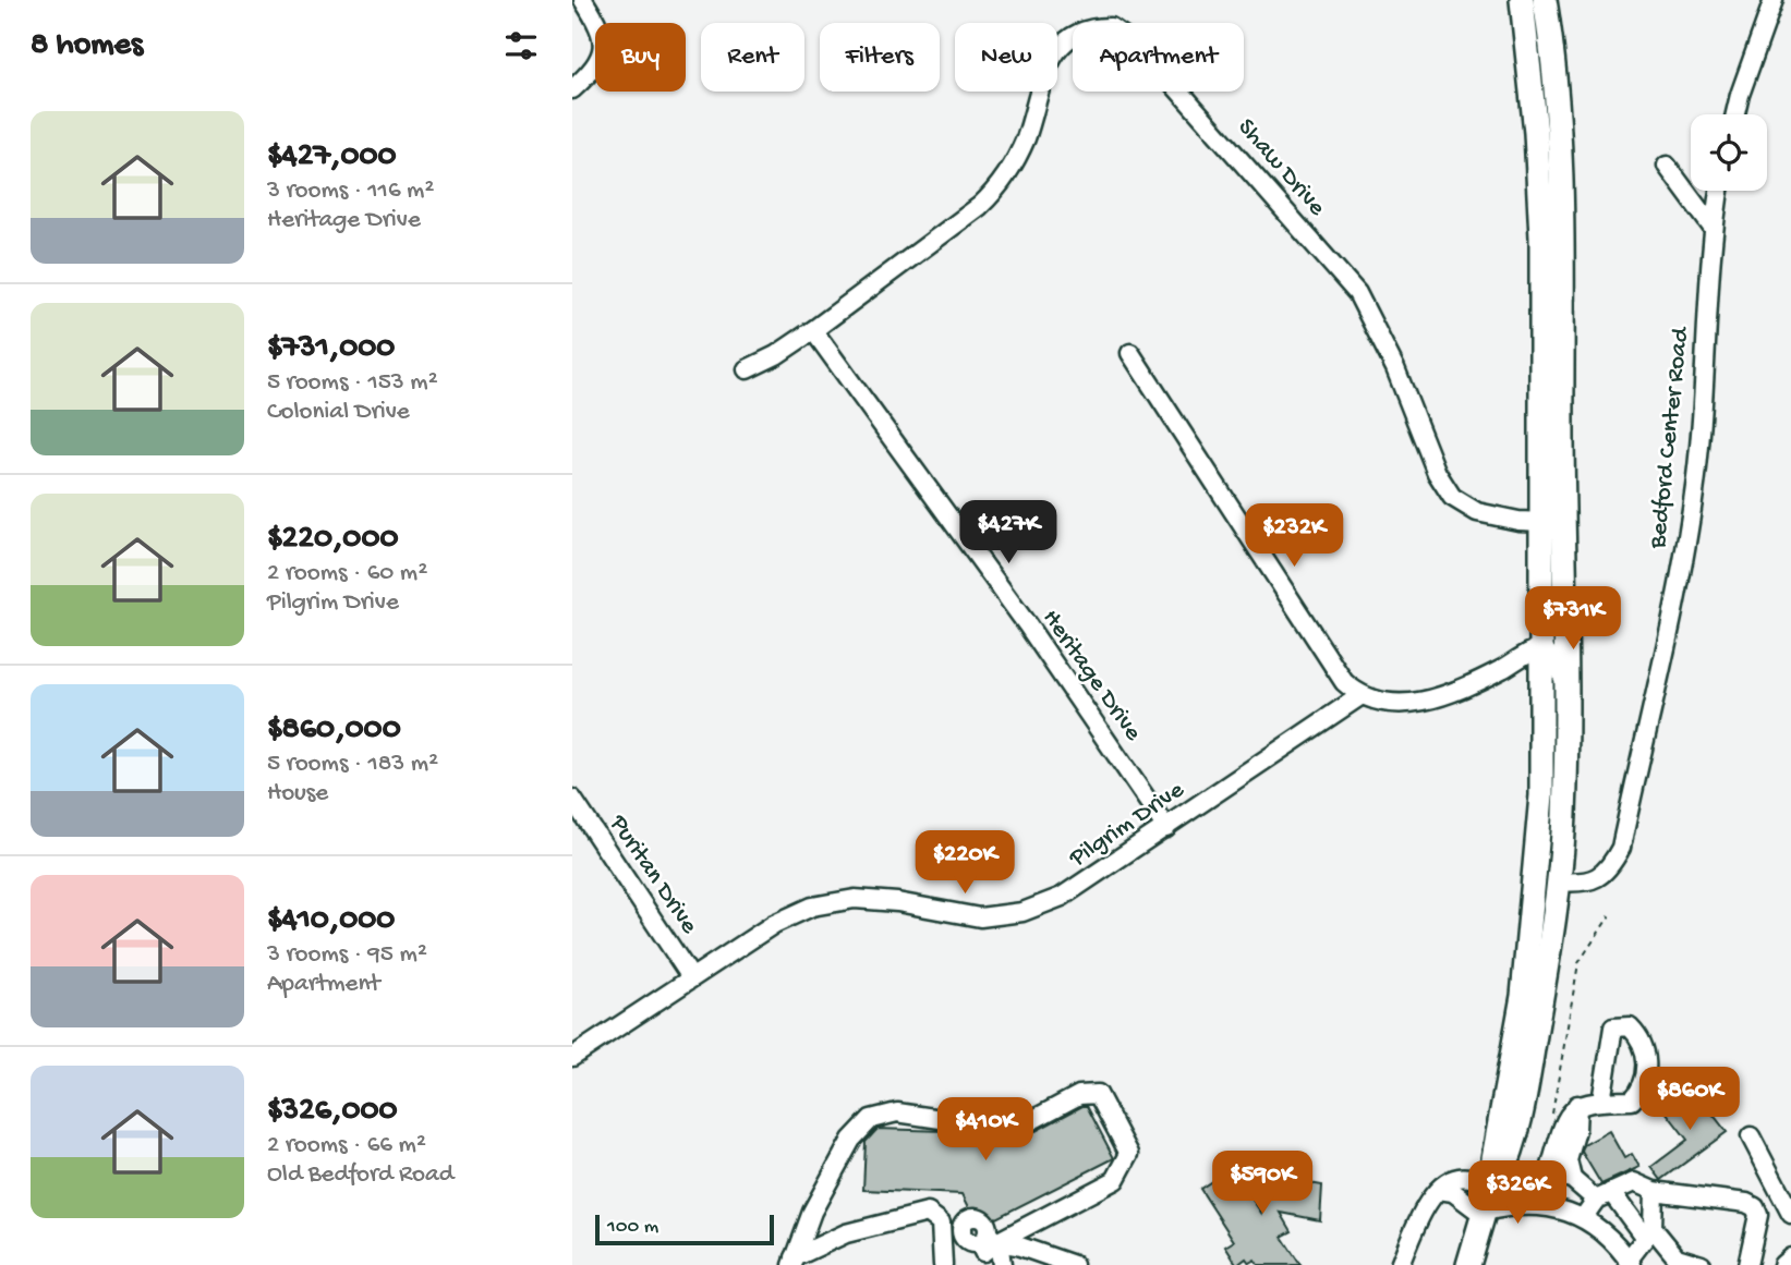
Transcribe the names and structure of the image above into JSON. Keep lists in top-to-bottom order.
{
  "streets": {
    "street": [
      "Shaw Drive",
      "Bedford Center Road",
      "Heritage Drive",
      "Pilgrim Drive",
      "Puritan Drive"
    ]
  },
  "crossings": [
    ["Shaw Drive", "Heritage Drive"],
    ["Heritage Drive", "Pilgrim Drive"],
    ["Pilgrim Drive", "Puritan Drive"]
  ],
  "scale_bar": "100 m",
  "page": {
    "heading": "8 homes",
    "chip": [
      "Buy",
      "Rent",
      "Filters",
      "New",
      "Apartment"
    ],
    "list": [
      {
        "name": "$427,000",
        "note": "3 rooms · 116 m² · Heritage Drive"
      },
      {
        "name": "$731,000",
        "note": "5 rooms · 153 m² · Colonial Drive"
      },
      {
        "name": "$220,000",
        "note": "2 rooms · 60 m² · Pilgrim Drive"
      },
      {
        "name": "$860,000",
        "note": "5 rooms · 183 m² · House"
      },
      {
        "name": "$410,000",
        "note": "3 rooms · 95 m² · Apartment"
      },
      {
        "name": "$326,000",
        "note": "2 rooms · 66 m² · Old Bedford Road"
      }
    ],
    "price": [
      "$427K",
      "$232K",
      "$731K",
      "$220K",
      "$860K",
      "$410K",
      "$590K",
      "$326K"
    ],
    "scale": "100 m"
  }
}
